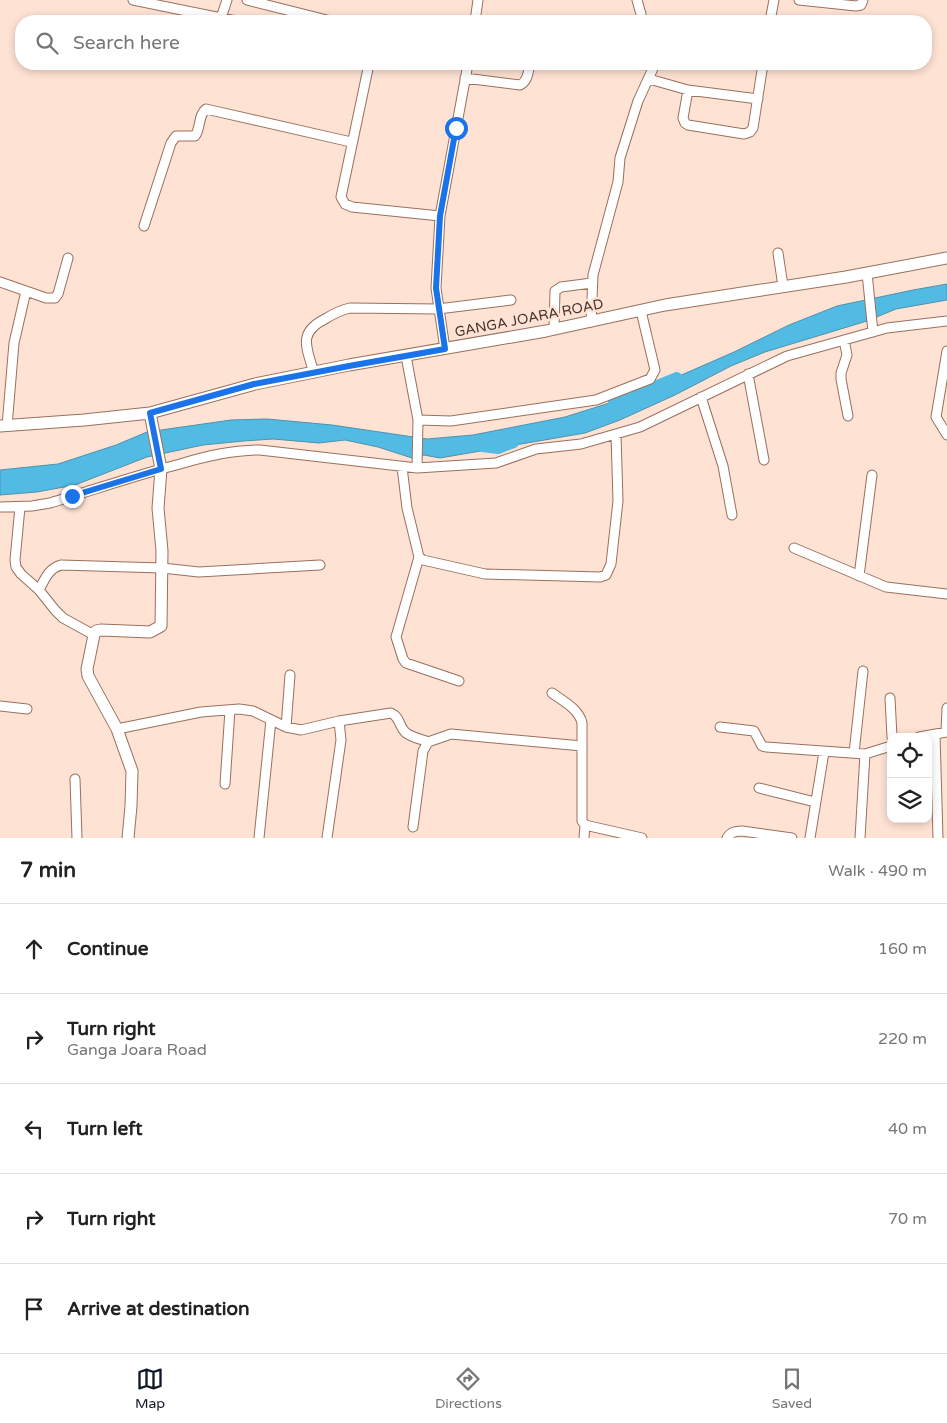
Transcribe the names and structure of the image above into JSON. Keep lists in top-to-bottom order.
{
  "streets": {
    "main road": ["GANGA JOARA ROAD"]
  },
  "page": {
    "search": "Search here",
    "heading": ["7 min", "Walk · 490 m"],
    "list": [
      ["Continue", "160 m"],
      ["Turn right", "Ganga Joara Road", "220 m"],
      ["Turn left", "40 m"],
      ["Turn right", "70 m"],
      "Arrive at destination"
    ],
    "nav": ["Map", "Directions", "Saved"]
  }
}
